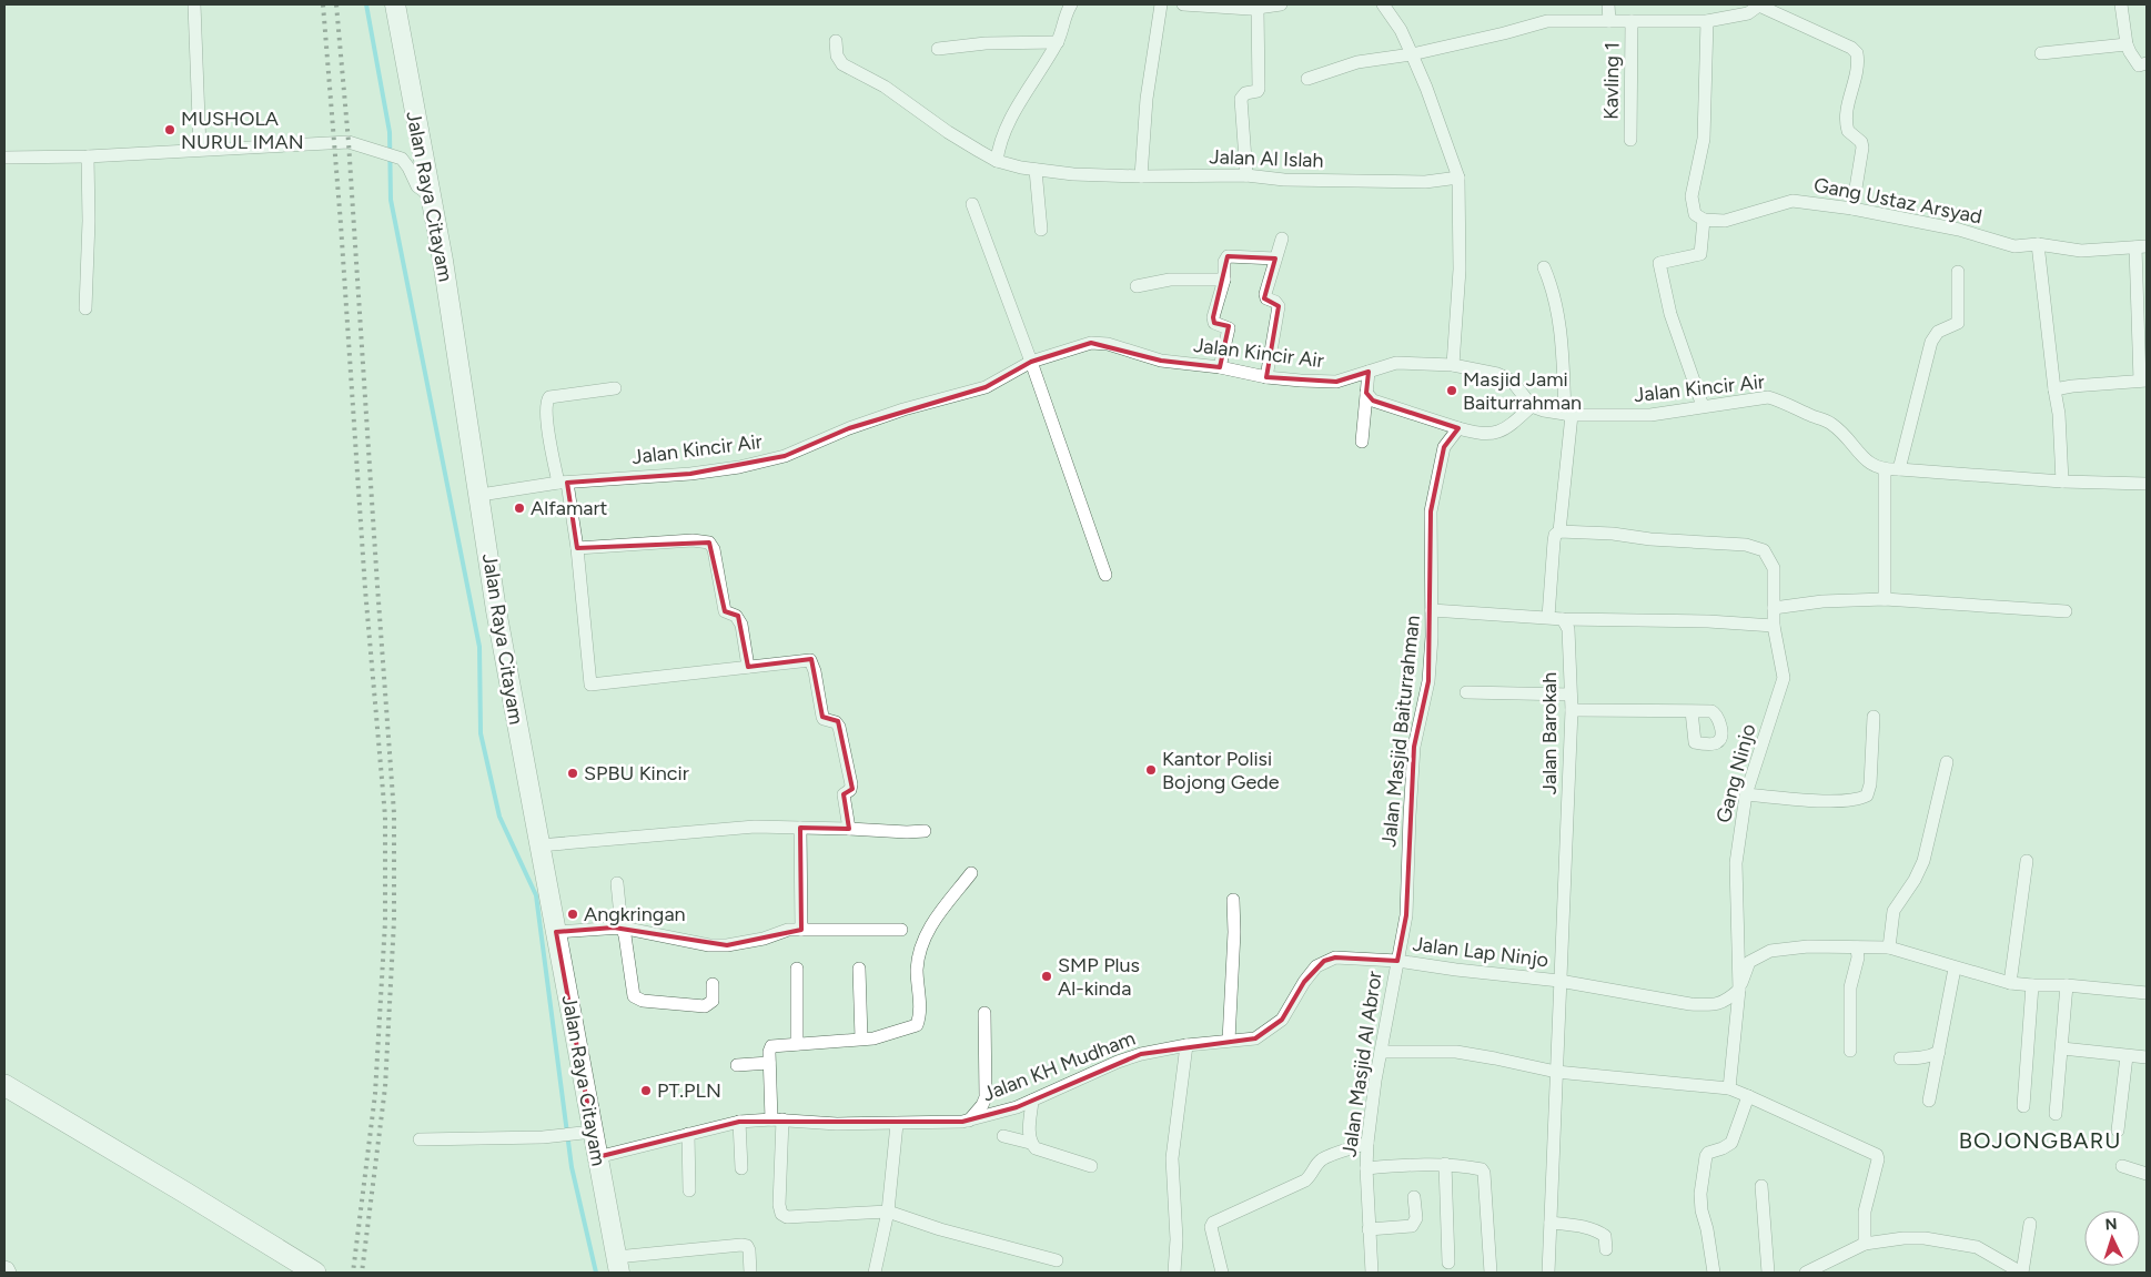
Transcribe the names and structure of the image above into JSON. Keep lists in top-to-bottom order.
{
  "streets": {
    "main road": ["Jalan Raya Citayam"],
    "street": [
      "Kavling 1",
      "Jalan Al Islah",
      "Gang Ustaz Arsyad",
      "Jalan Kincir Air",
      "Jalan Masjid Baiturrahman",
      "Jalan Barokah",
      "Gang Ninjo",
      "Jalan Lap Ninjo",
      "Jalan Masjid Al Abror",
      "Jalan KH Mudham"
    ]
  },
  "crossings": [
    ["Jalan Raya Citayam", "Jalan Kincir Air"],
    ["Jalan Masjid Baiturrahman", "Jalan Lap Ninjo"],
    ["Jalan Masjid Baiturrahman", "Jalan Masjid Al Abror"],
    ["Jalan Masjid Baiturrahman", "Jalan KH Mudham"],
    ["Jalan Barokah", "Jalan Lap Ninjo"],
    ["Gang Ninjo", "Jalan Lap Ninjo"],
    ["Jalan Lap Ninjo", "Jalan Masjid Al Abror"],
    ["Jalan Lap Ninjo", "Jalan KH Mudham"],
    ["Jalan Masjid Al Abror", "Jalan KH Mudham"]
  ],
  "districts": ["BOJONGBARU"],
  "places": [
    "MUSHOLA NURUL IMAN",
    "Masjid Jami Baiturrahman",
    "Alfamart",
    "Kantor Polisi Bojong Gede",
    "SPBU Kincir",
    "Angkringan",
    "SMP Plus Al-kinda",
    "PT.PLN"
  ],
  "north": "top"
}
